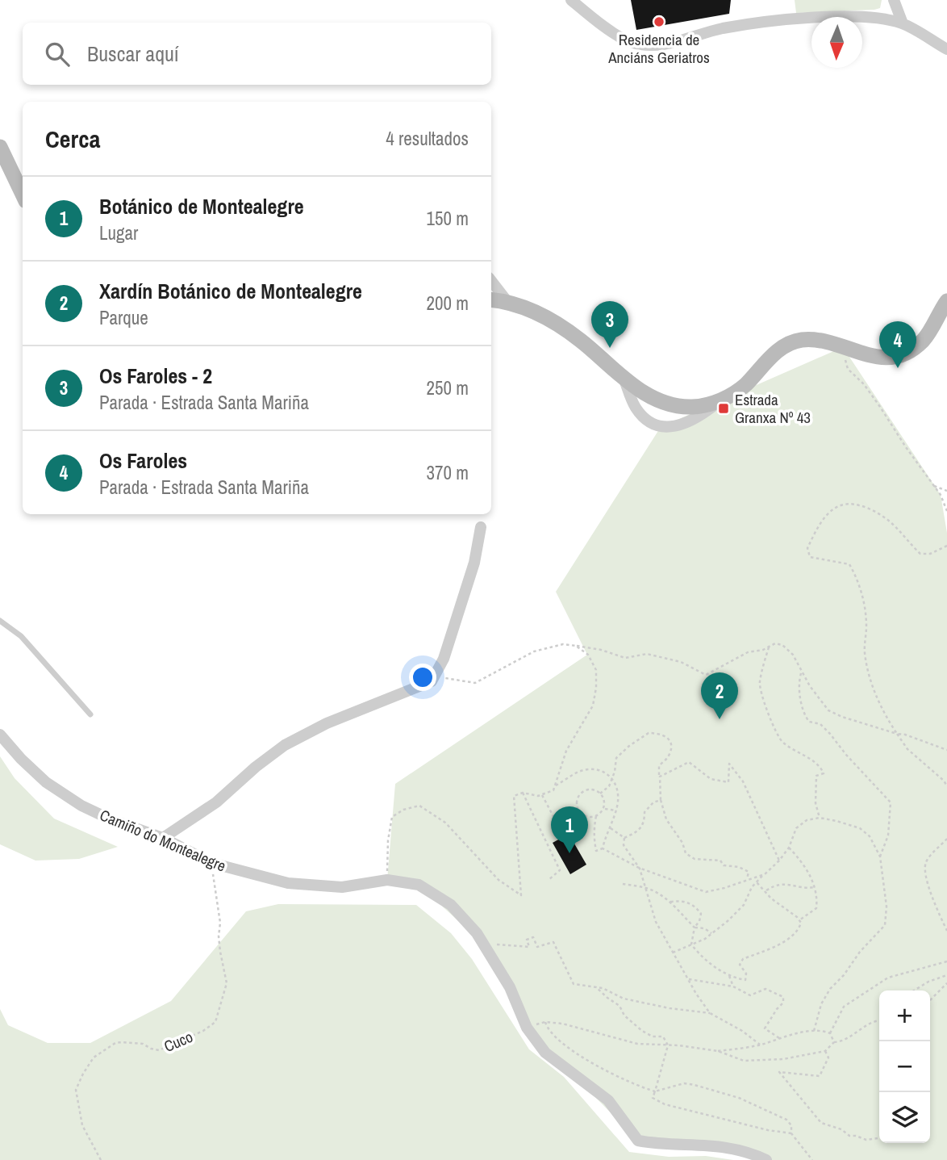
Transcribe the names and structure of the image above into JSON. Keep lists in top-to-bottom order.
{
  "streets": {
    "street": ["Camiño do Montealegre"],
    "path": ["Cuco"]
  },
  "crossings": [
    ["Camiño do Montealegre", "Cuco"]
  ],
  "places": {
    "other": ["Residencia de Anciáns Geriatros"],
    "transit": ["Estrada Granxa Nº 43"]
  },
  "north": "bottom",
  "page": {
    "search": "Buscar aquí",
    "heading": ["Cerca", "4 resultados"],
    "list": [
      {
        "mark": "1",
        "name": "Botánico de Montealegre",
        "note": "Lugar",
        "value": "150 m"
      },
      {
        "mark": "2",
        "name": "Xardín Botánico de Montealegre",
        "note": "Parque",
        "value": "200 m"
      },
      {
        "mark": "3",
        "name": "Os Faroles - 2",
        "note": "Parada · Estrada Santa Mariña",
        "value": "250 m"
      },
      {
        "mark": "4",
        "name": "Os Faroles",
        "note": "Parada · Estrada Santa Mariña",
        "value": "370 m"
      }
    ],
    "pins": [
      "3",
      "4",
      "2",
      "1"
    ],
    "map_buttons": ["+", "−"]
  }
}
